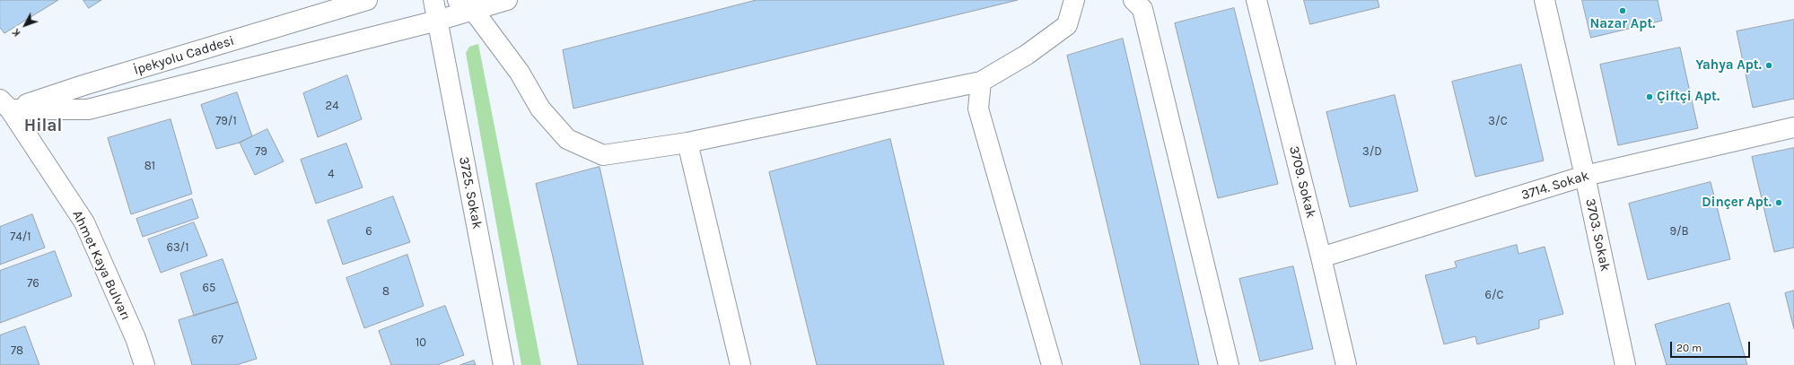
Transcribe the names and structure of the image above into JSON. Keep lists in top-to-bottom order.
{
  "streets": {
    "street": [
      "İpekyolu Caddesi",
      "3709. Sokak",
      "3714. Sokak",
      "3725. Sokak",
      "3703. Sokak",
      "Ahmet Kaya Bulvarı"
    ]
  },
  "crossings": [
    ["İpekyolu Caddesi", "Ahmet Kaya Bulvarı"],
    ["3709. Sokak", "3714. Sokak"],
    ["3714. Sokak", "3703. Sokak"]
  ],
  "districts": ["Hilal"],
  "places": [
    "Nazar Apt.",
    "Yahya Apt.",
    "Çiftçi Apt.",
    "Dinçer Apt."
  ],
  "house_numbers": [
    "24",
    "79/1",
    "3/C",
    "79",
    "3/D",
    "81",
    "4",
    "6",
    "9/B",
    "74/1",
    "63/1",
    "76",
    "65",
    "8",
    "6/C",
    "67",
    "10",
    "78"
  ],
  "scale_bar": "20 m",
  "north": "bottom left"
}
